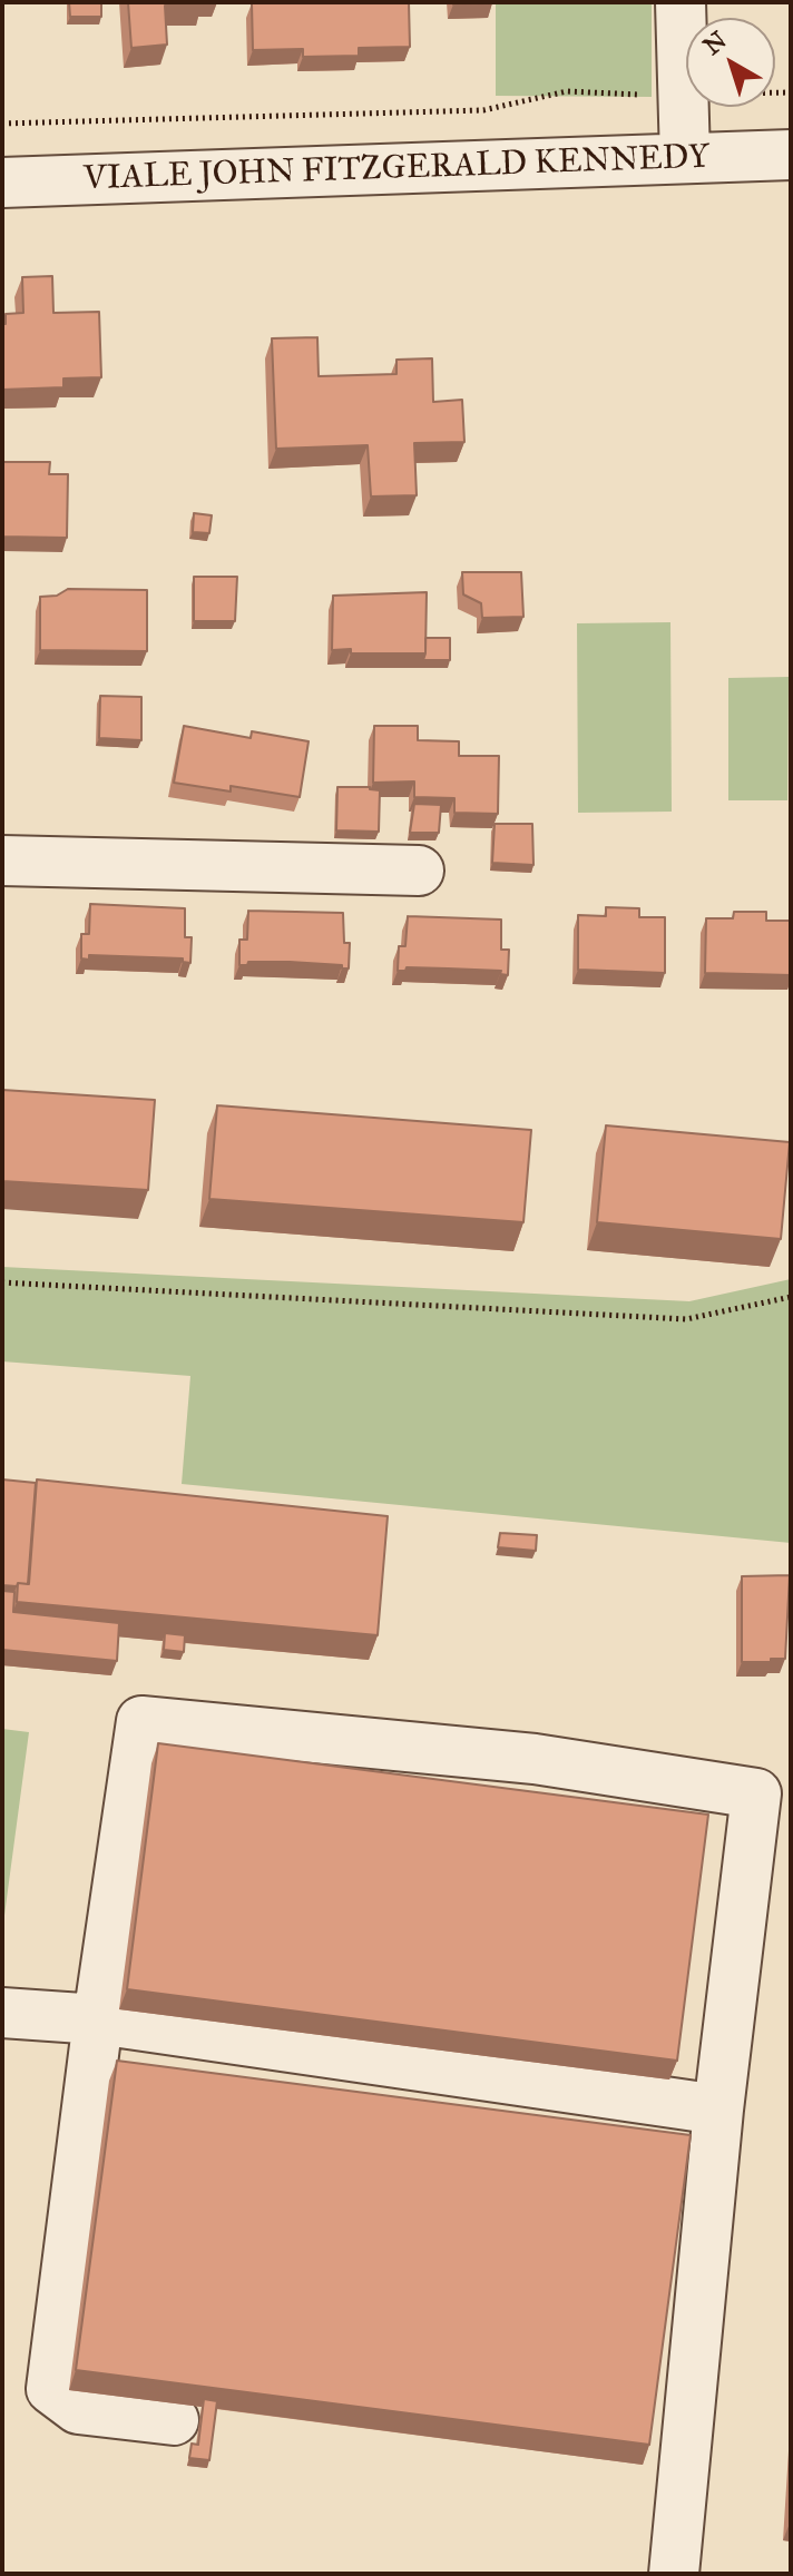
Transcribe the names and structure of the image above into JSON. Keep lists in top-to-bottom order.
{
  "streets": {
    "street": ["VIALE JOHN FITZGERALD KENNEDY"]
  },
  "north": "top left"
}
